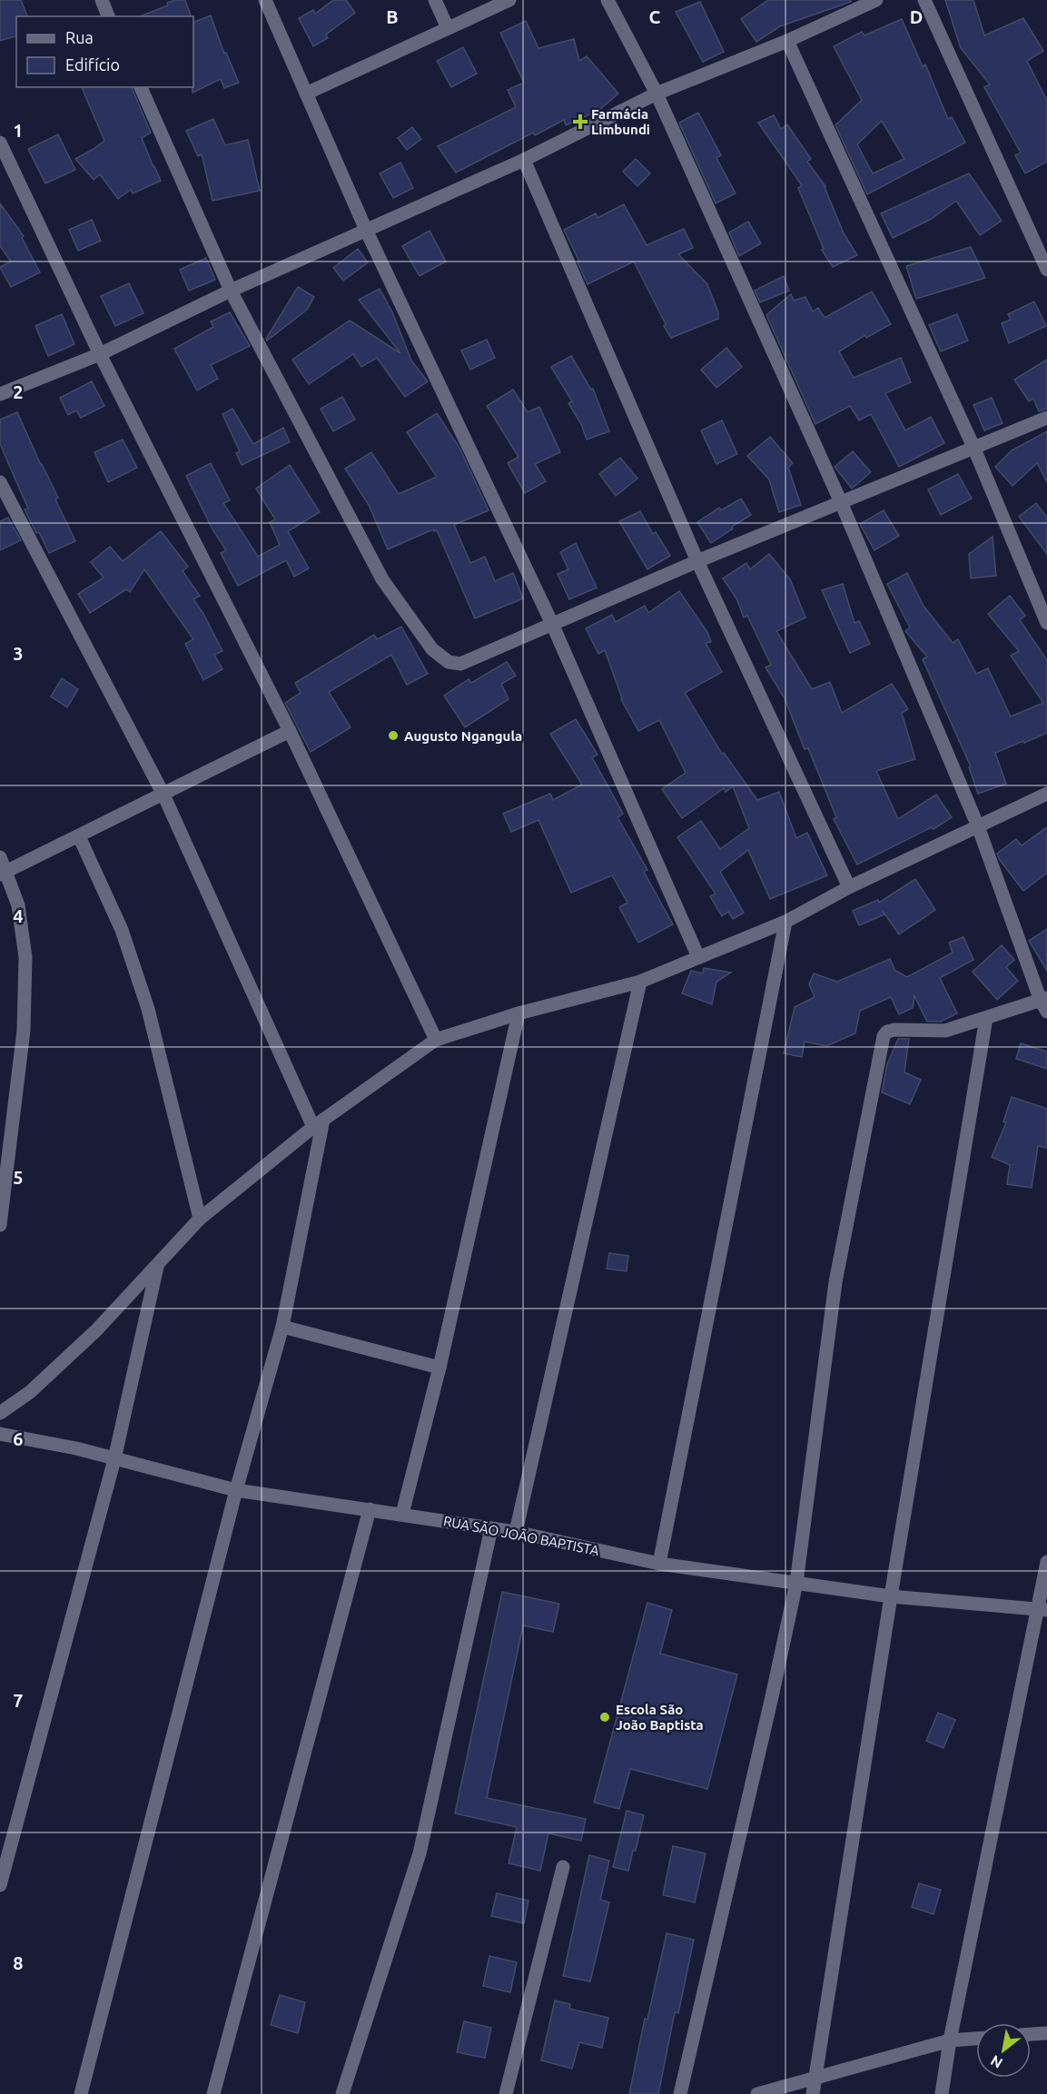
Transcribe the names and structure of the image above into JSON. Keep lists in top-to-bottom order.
{
  "streets": {
    "street": ["RUA SÃO JOÃO BAPTISTA"]
  },
  "places": {
    "health": ["Farmácia Limbundi"],
    "other": ["Augusto Ngangula", "Escola São João Baptista"]
  },
  "legend": ["Rua", "Edifício"],
  "north": "bottom left",
  "grid": {
    "columns": ["B", "C", "D"],
    "rows": [
      "1",
      "2",
      "3",
      "4",
      "5",
      "6",
      "7",
      "8"
    ]
  }
}
